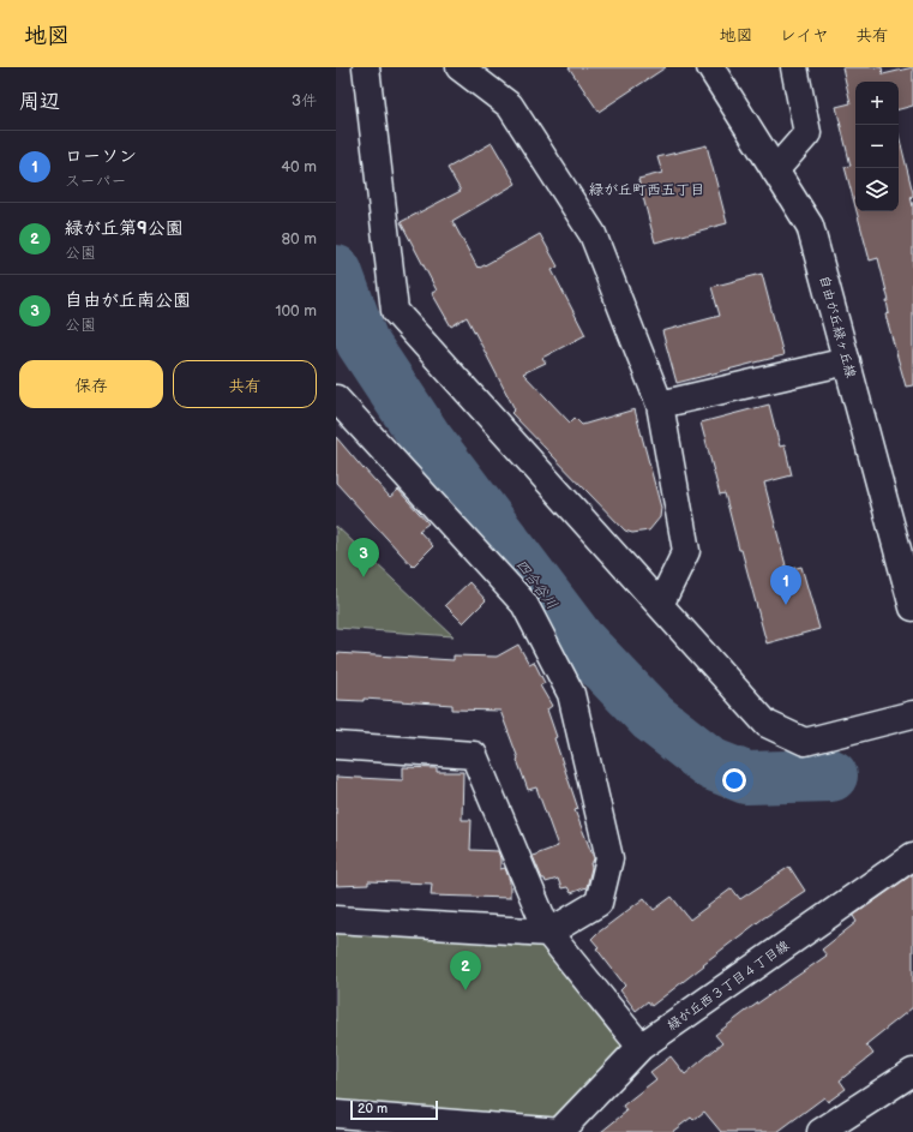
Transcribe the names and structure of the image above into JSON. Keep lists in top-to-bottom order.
{
  "streets": {
    "street": ["自由が丘緑ヶ丘線", "緑が丘西３丁目４丁目線"]
  },
  "districts": ["緑が丘町西五丁目"],
  "water": ["四合谷川"],
  "scale_bar": "20 m",
  "page": {
    "header": "地図",
    "nav": ["地図", "レイヤ", "共有"],
    "heading": ["周辺", "3件"],
    "map_buttons": ["+", "−"],
    "list": [
      {
        "mark": "1",
        "name": "ローソン",
        "note": "スーパー",
        "value": "40 m"
      },
      {
        "mark": "2",
        "name": "緑が丘第9公園",
        "note": "公園",
        "value": "80 m"
      },
      {
        "mark": "3",
        "name": "自由が丘南公園",
        "note": "公園",
        "value": "100 m"
      }
    ],
    "buttons": ["保存", "共有"],
    "pins": ["3", "1", "2"],
    "scale": "20 m"
  }
}
